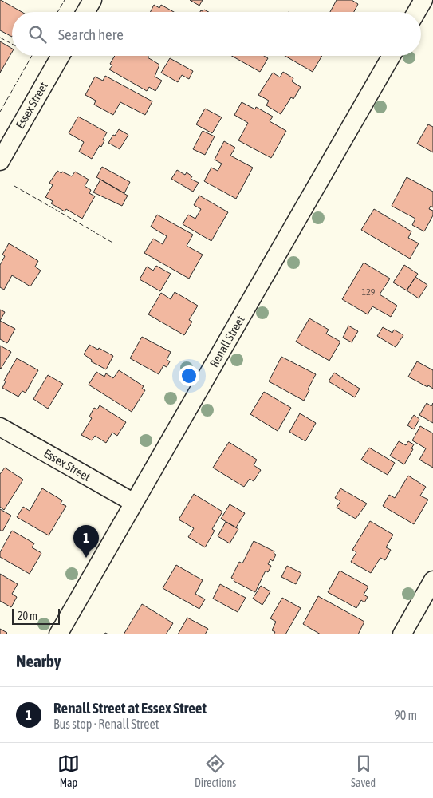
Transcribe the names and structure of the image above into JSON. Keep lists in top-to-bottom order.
{
  "streets": {
    "street": ["Essex Street", "Renall Street"]
  },
  "crossings": [
    ["Essex Street", "Renall Street"]
  ],
  "house_numbers": ["129"],
  "scale_bar": "20 m",
  "page": {
    "search": "Search here",
    "pins": "1",
    "scale": "20 m",
    "heading": "Nearby",
    "list": [
      {
        "mark": "1",
        "name": "Renall Street at Essex Street",
        "note": "Bus stop · Renall Street",
        "value": "90 m"
      }
    ],
    "nav": ["Map", "Directions", "Saved"]
  }
}
